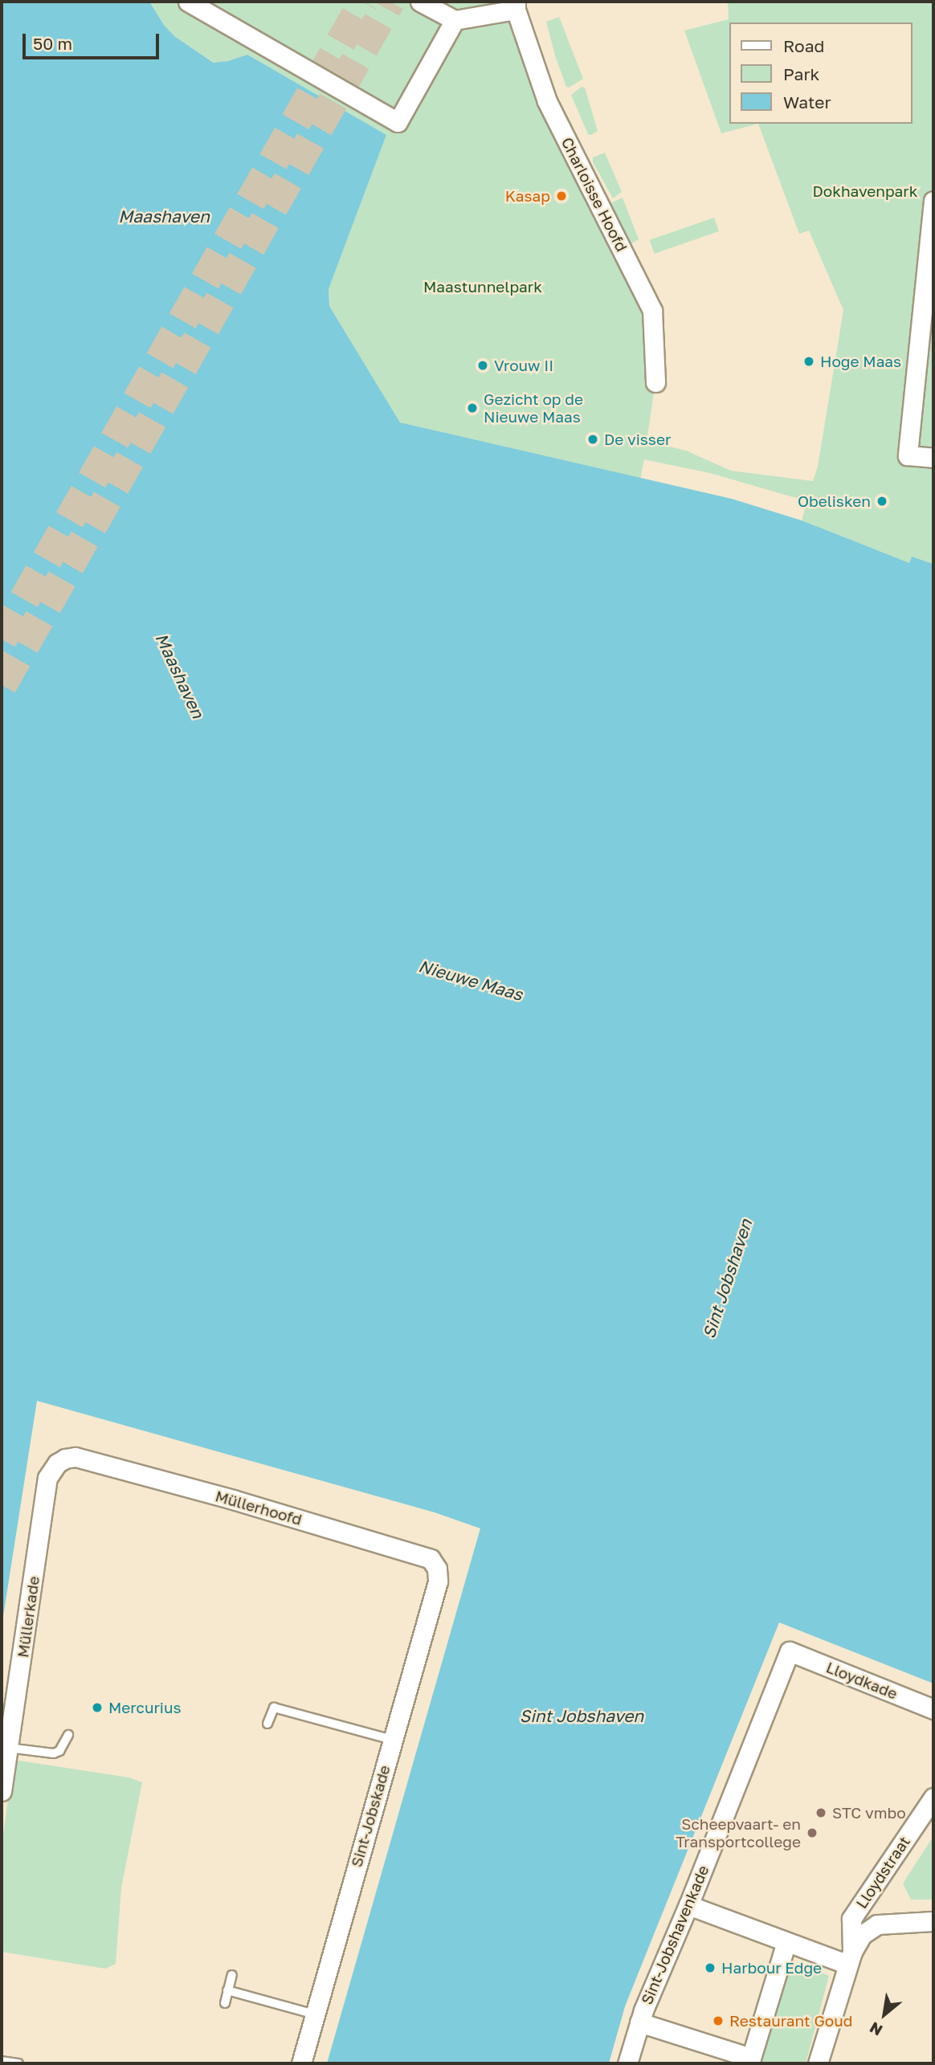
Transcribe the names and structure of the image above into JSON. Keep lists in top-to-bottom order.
{
  "streets": {
    "street": [
      "Charloisse Hoofd",
      "Müllerhoofd",
      "Müllerkade",
      "Lloydkade",
      "Sint-Jobskade",
      "Lloydstraat",
      "Sint-Jobshavenkade"
    ]
  },
  "crossings": [
    ["Müllerhoofd", "Müllerkade"],
    ["Müllerhoofd", "Sint-Jobskade"],
    ["Lloydkade", "Sint-Jobshavenkade"]
  ],
  "water": ["Maashaven", "Nieuwe Maas", "Sint Jobshaven"],
  "parks": ["Dokhavenpark", "Maastunnelpark"],
  "places": [
    "Kasap",
    "Hoge Maas",
    "Vrouw II",
    "Gezicht op de Nieuwe Maas",
    "De visser",
    "Obelisken",
    "Mercurius",
    "STC vmbo",
    "Scheepvaart- en Transportcollege",
    "Harbour Edge",
    "Restaurant Goud"
  ],
  "legend": ["Road", "Park", "Water"],
  "scale_bar": "50 m",
  "north": "bottom left"
}
